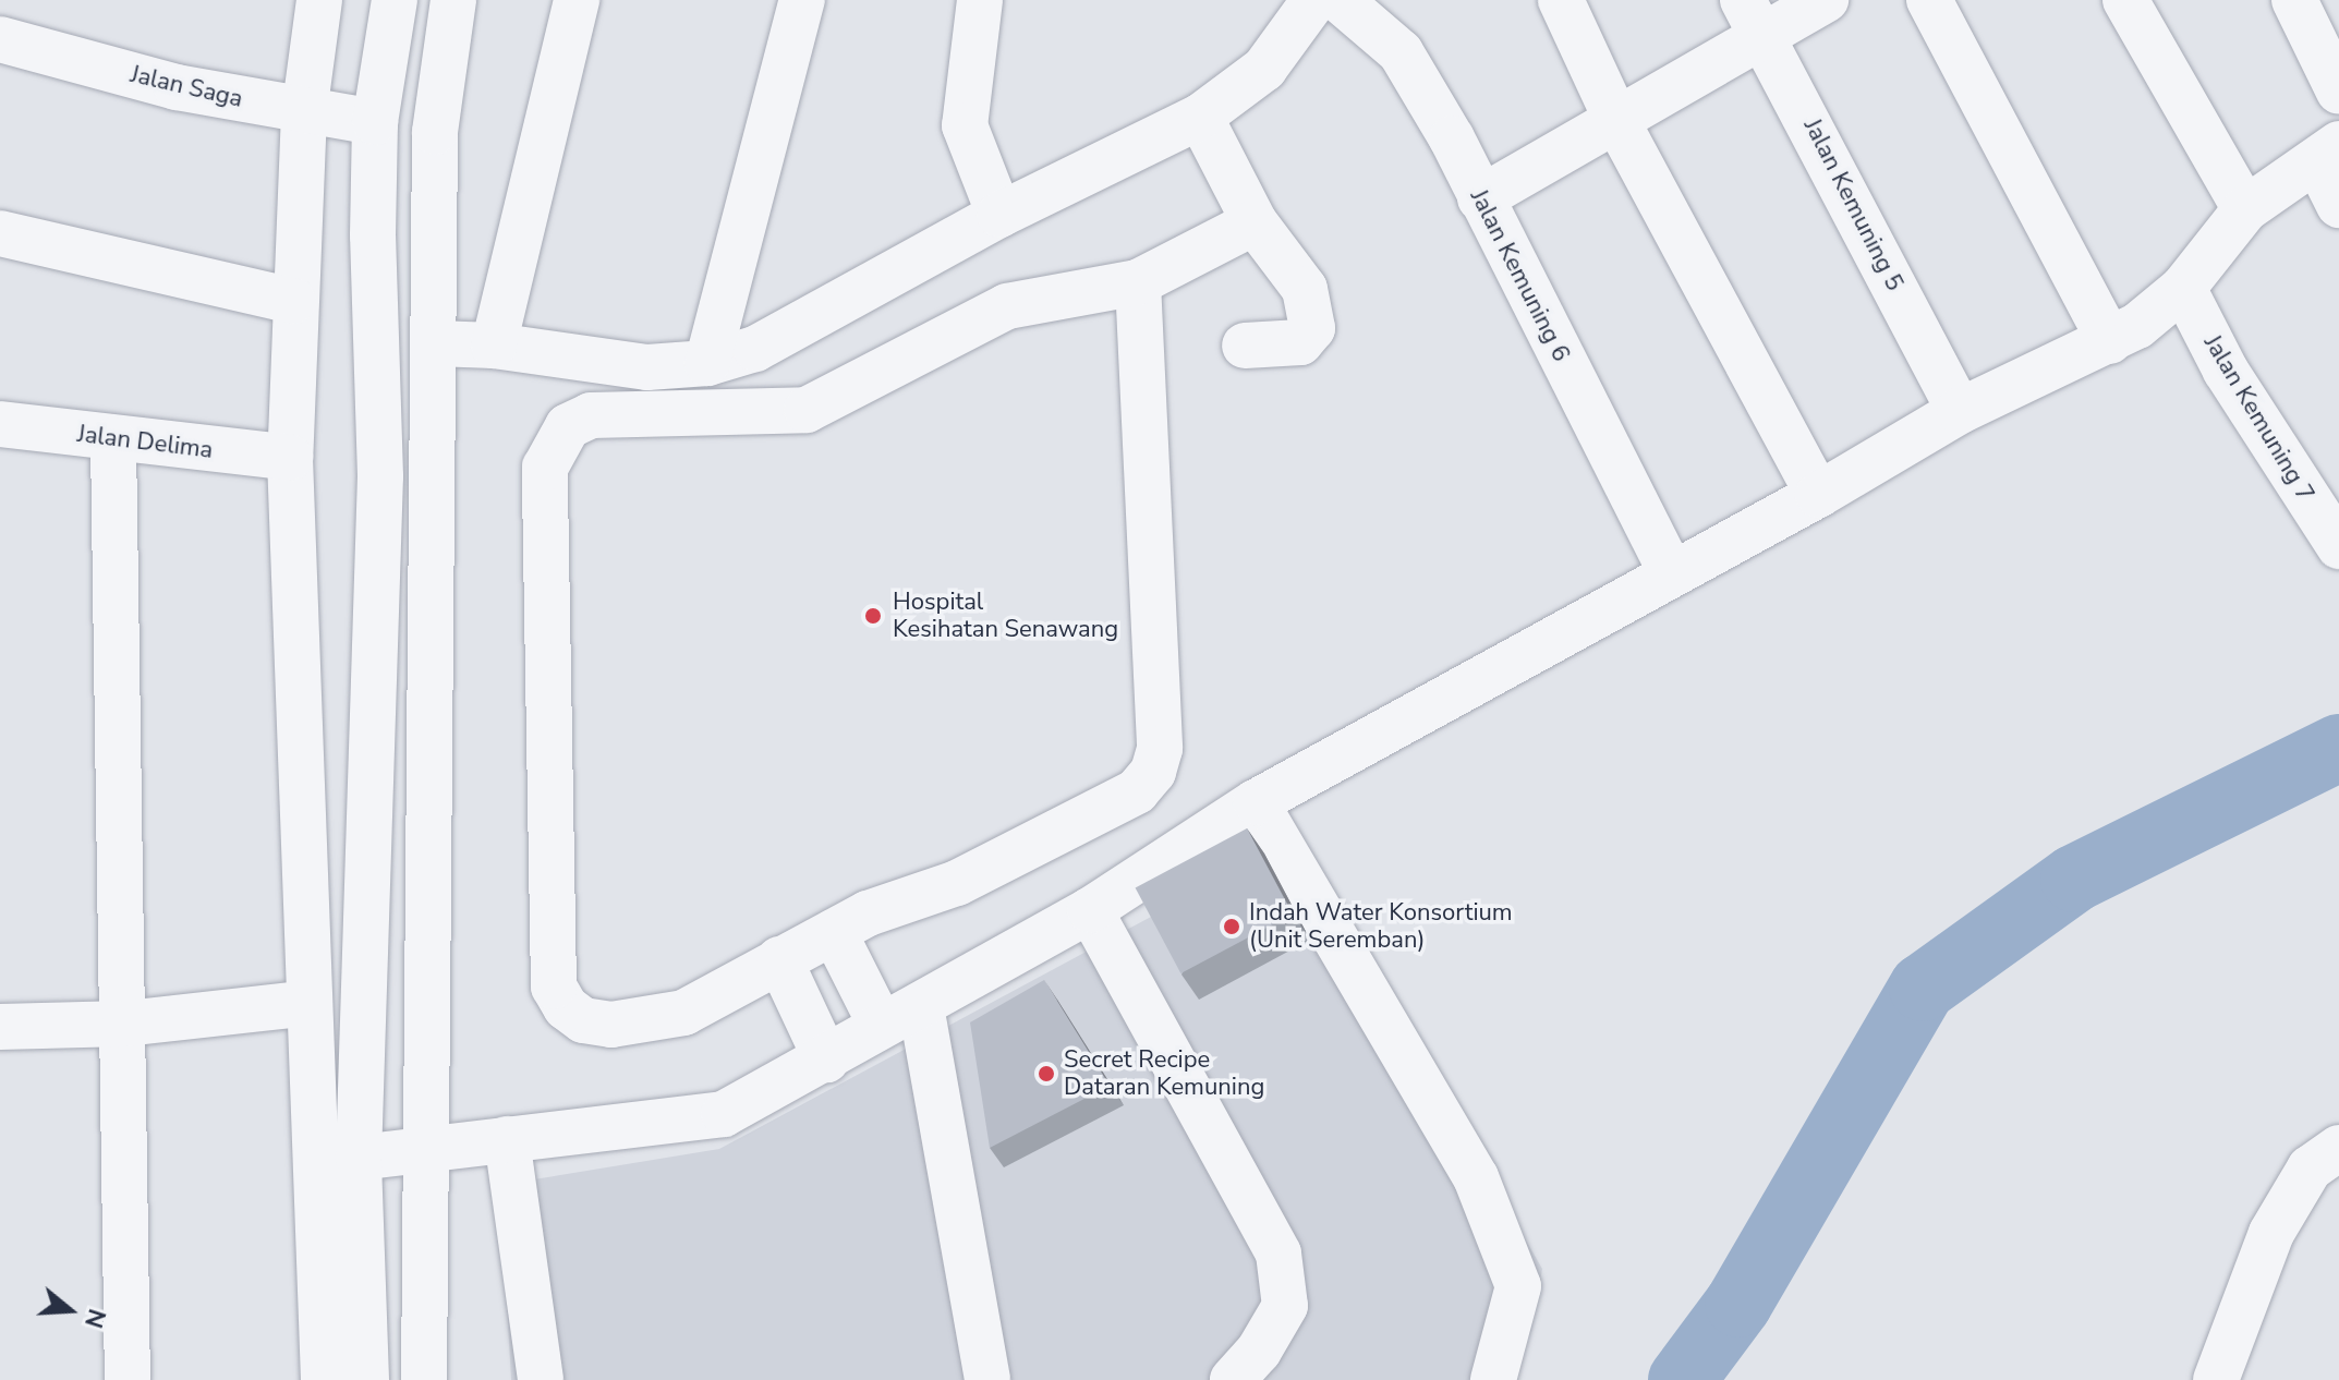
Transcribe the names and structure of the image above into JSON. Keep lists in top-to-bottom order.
{
  "streets": {
    "street": [
      "Jalan Saga",
      "Jalan Kemuning 5",
      "Jalan Kemuning 6",
      "Jalan Kemuning 7",
      "Jalan Delima"
    ]
  },
  "places": ["Hospital Kesihatan Senawang", "Indah Water Konsortium (Unit Seremban)", "Secret Recipe Dataran Kemuning"],
  "north": "right"
}
